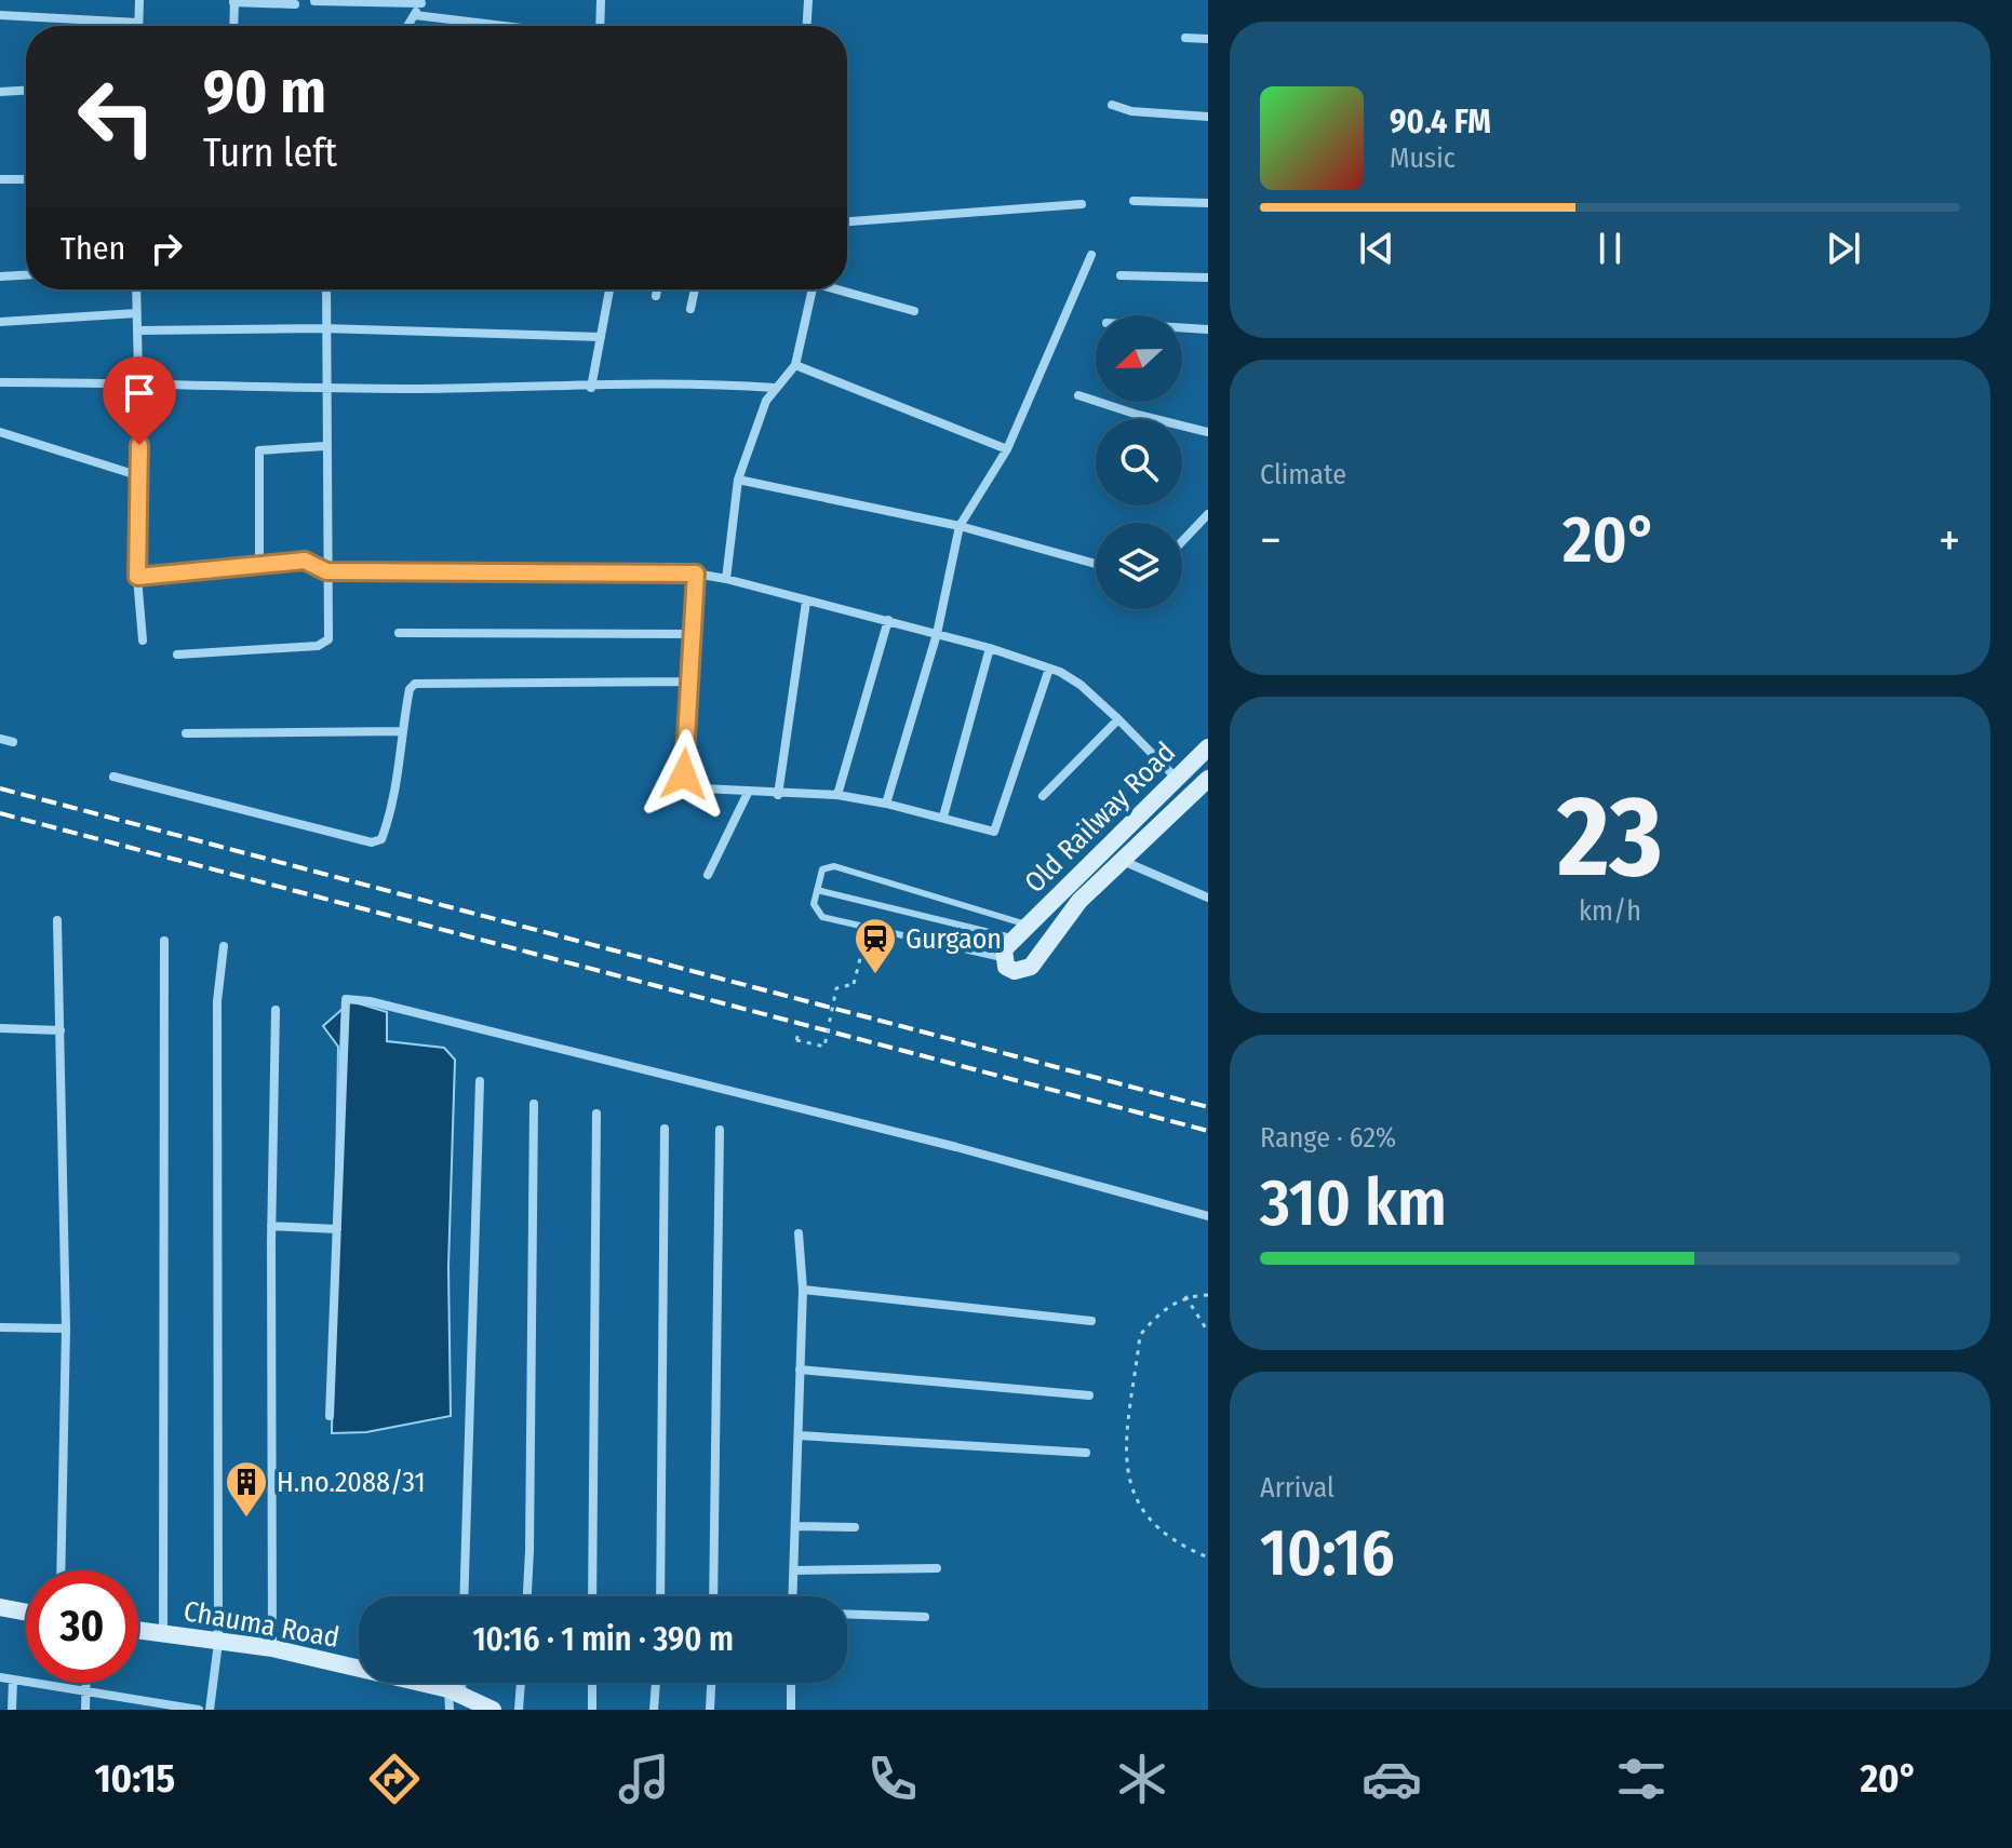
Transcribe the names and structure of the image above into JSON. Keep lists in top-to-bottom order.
{
  "streets": {
    "main road": ["Old Railway Road", "Chauma Road"]
  },
  "places": {
    "station": ["Gurgaon"],
    "building": ["H.no.2088/31"]
  },
  "north": "left",
  "page": {
    "turn": ["90 m", "Turn left"],
    "song": ["90.4 FM", "Music"],
    "then": "Then",
    "tile": [
      "Climate",
      ["23", "km/h"],
      ["Range · 62%", "310 km"],
      ["Arrival", "10:16"]
    ],
    "heat": ["−", "20°", "+"],
    "limit": "30",
    "trip": "10:16 · 1 min · 390 m",
    "tabs": ["10:15", "20°"]
  }
}
